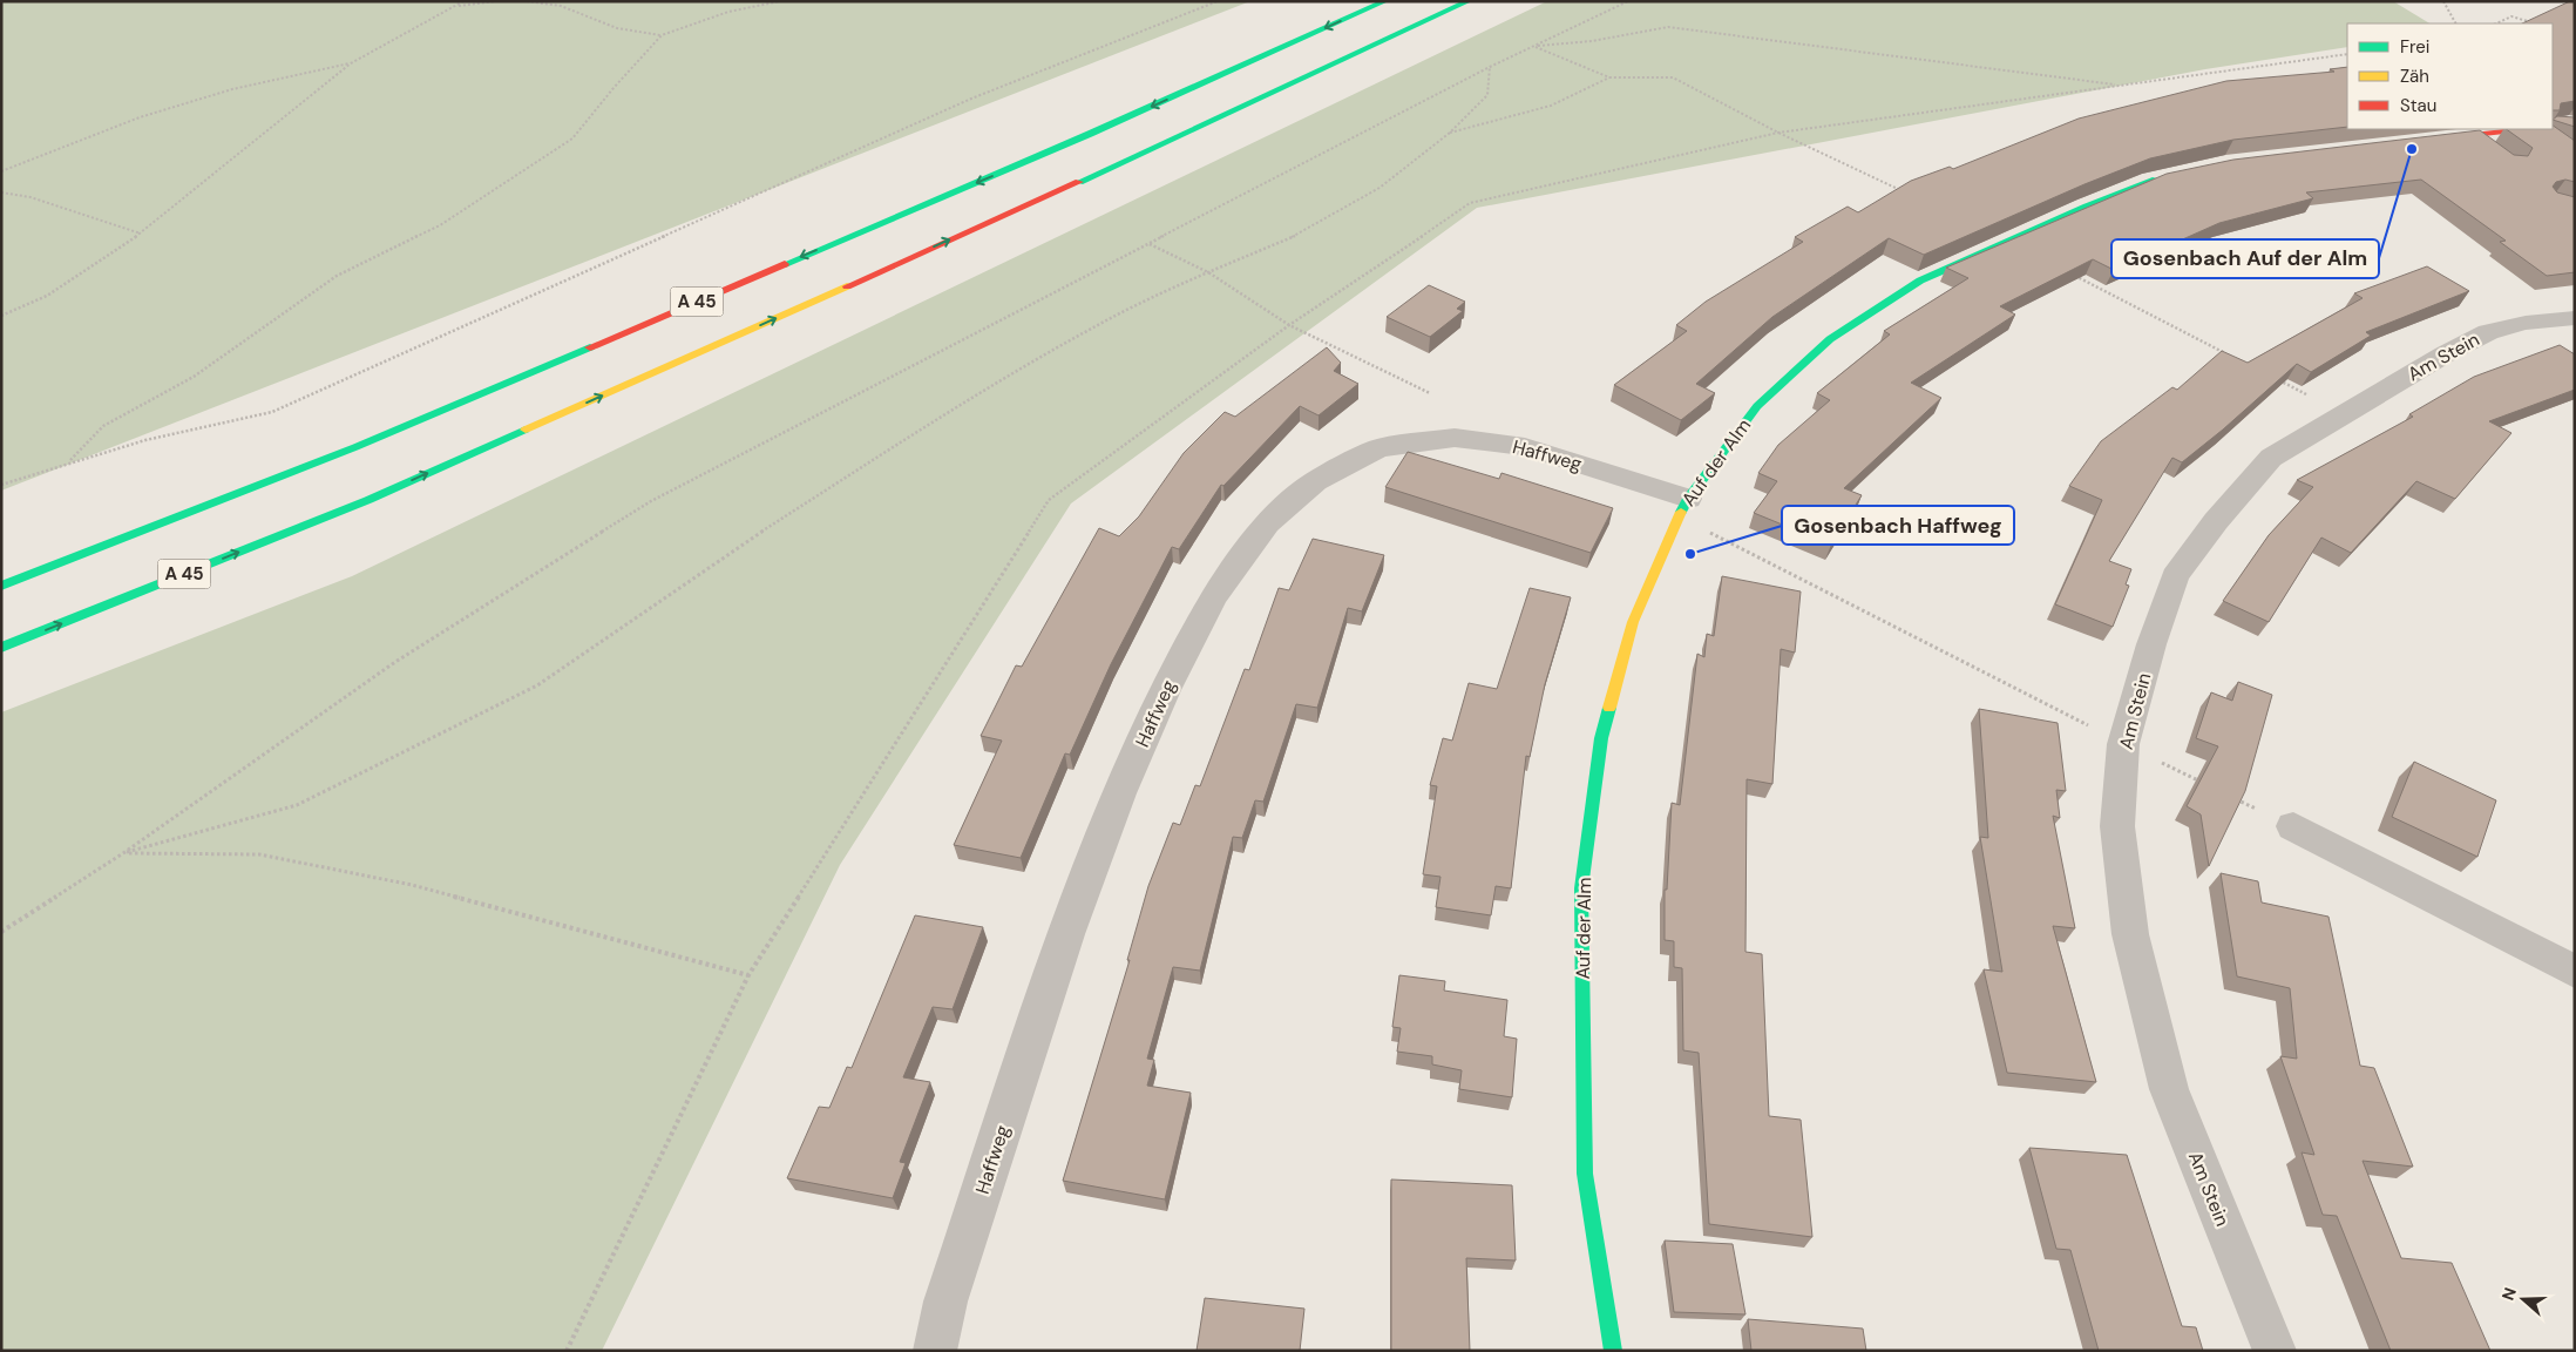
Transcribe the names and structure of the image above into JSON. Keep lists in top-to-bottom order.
{
  "streets": {
    "main road": ["A 45", "Auf der Alm"],
    "street": ["Am Stein", "Haffweg"]
  },
  "crossings": [
    ["Haffweg", "Auf der Alm"]
  ],
  "places": ["Gosenbach Auf der Alm", "Gosenbach Haffweg"],
  "legend": ["Frei", "Zäh", "Stau"],
  "north": "left"
}
